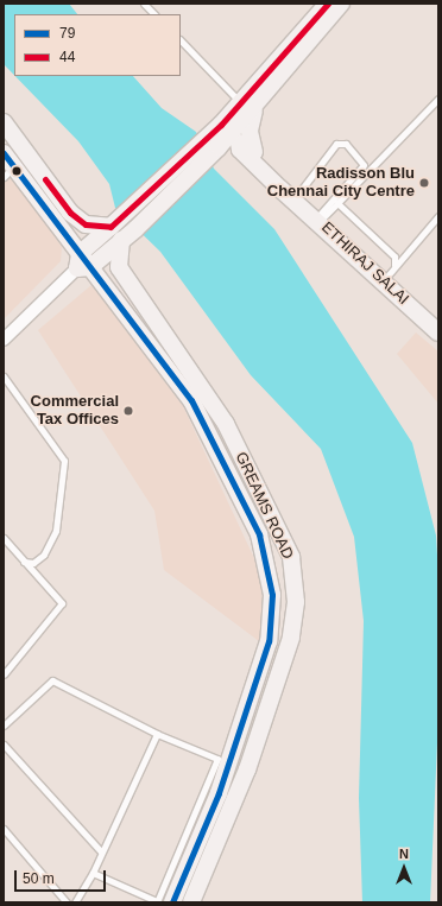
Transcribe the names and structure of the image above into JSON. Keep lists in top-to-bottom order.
{
  "streets": {
    "main road": ["ETHIRAJ SALAI", "GREAMS ROAD"]
  },
  "places": ["Radisson Blu Chennai City Centre", "Commercial Tax Offices"],
  "lines": ["transit line 44", "transit line 79"],
  "legend": ["79", "44"],
  "scale_bar": "50 m",
  "north": "top"
}
